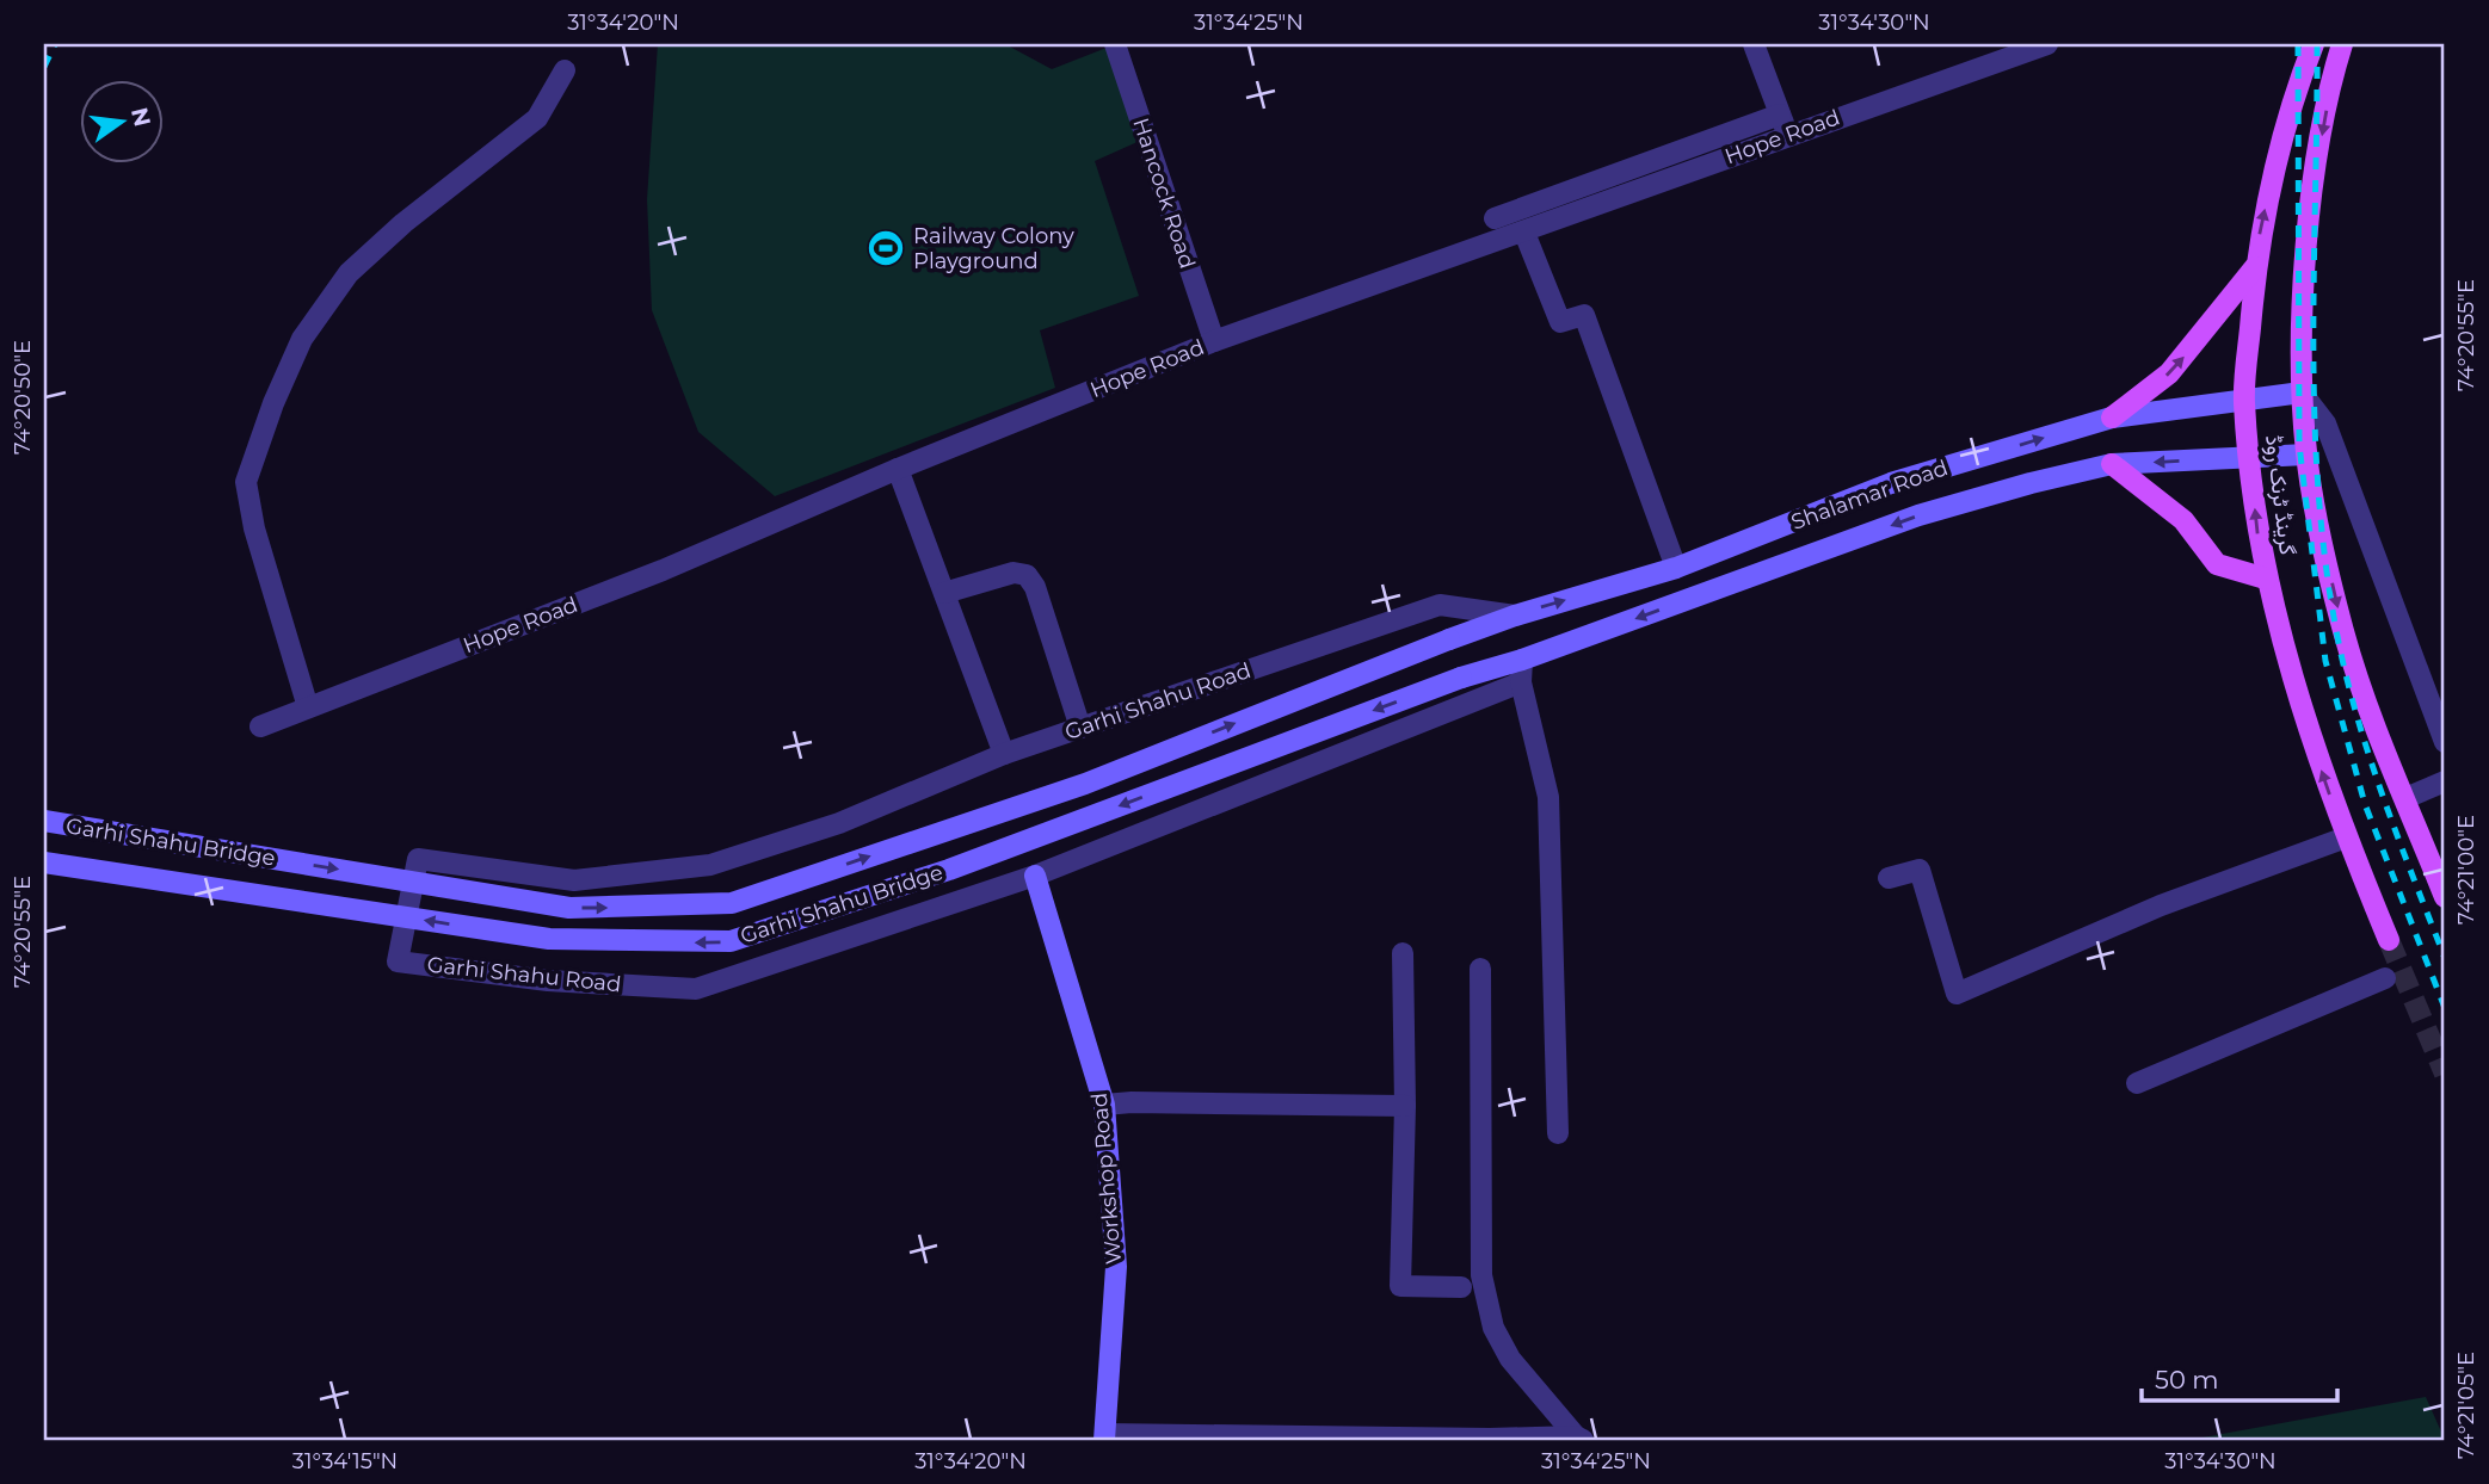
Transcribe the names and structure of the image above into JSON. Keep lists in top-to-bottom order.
{
  "streets": {
    "main road": [
      "Shalamar Road",
      "گرینڈ ٹرنک روڈ",
      "Garhi Shahu Bridge",
      "Workshop Road"
    ],
    "street": ["Hope Road", "Hancock Road", "Garhi Shahu Road"]
  },
  "crossings": [
    ["Hope Road", "Hancock Road"],
    ["Shalamar Road", "گرینڈ ٹرنک روڈ"],
    ["Shalamar Road", "Garhi Shahu Road"],
    ["Shalamar Road", "Garhi Shahu Bridge"],
    ["Garhi Shahu Road", "Workshop Road"]
  ],
  "places": {
    "sports": ["Railway Colony Playground"]
  },
  "scale_bar": "50 m",
  "north": "right",
  "coordinates": [
    "31°34'20\"N",
    "31°34'25\"N",
    "31°34'30\"N",
    "74°20'55\"E",
    "74°20'50\"E",
    "74°21'00\"E",
    "74°21'05\"E",
    "31°34'15\"N"
  ]
}
